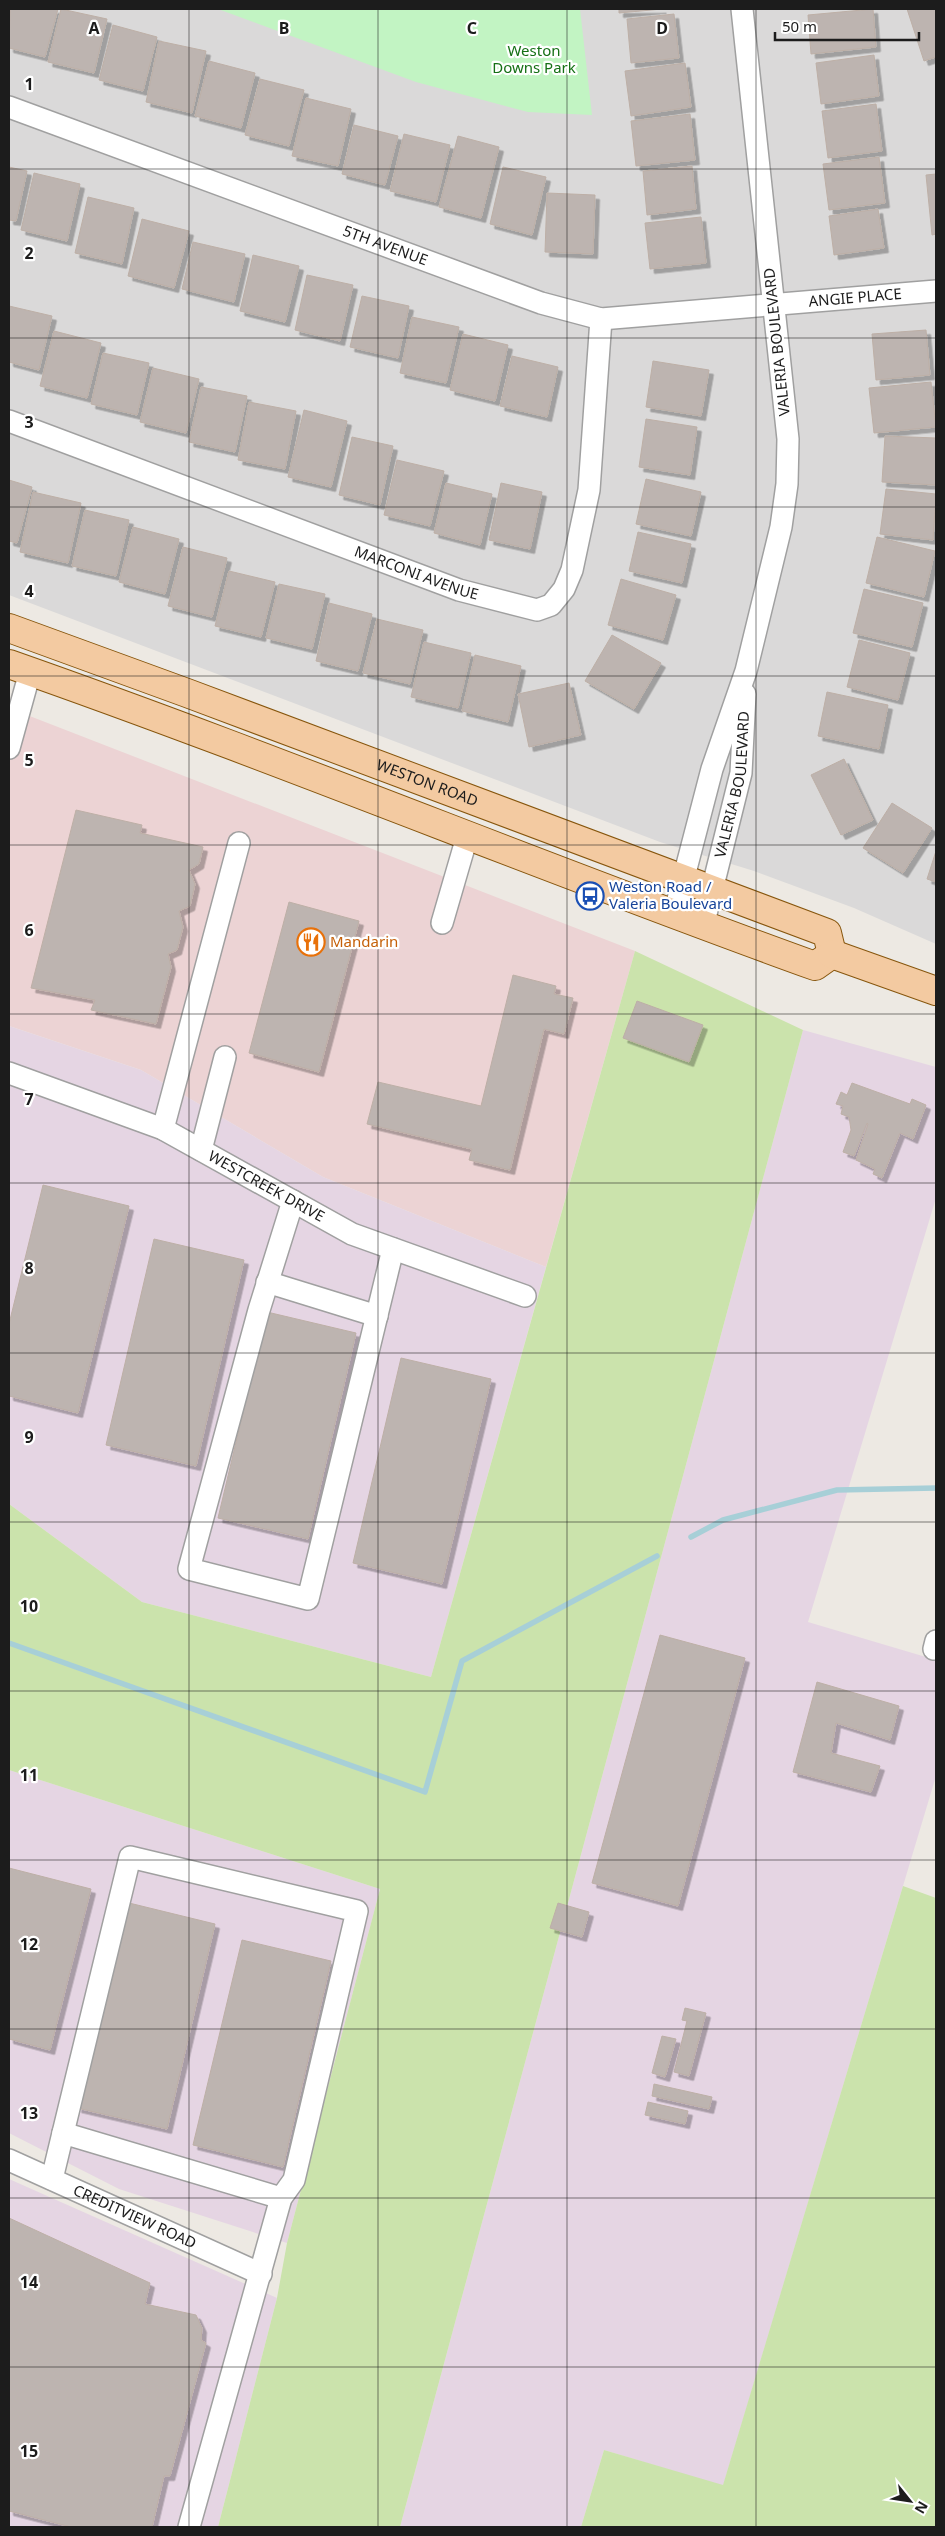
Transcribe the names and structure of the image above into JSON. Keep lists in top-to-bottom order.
{
  "streets": {
    "main road": ["WESTON ROAD"],
    "street": [
      "5TH AVENUE",
      "ANGIE PLACE",
      "VALERIA BOULEVARD",
      "MARCONI AVENUE",
      "WESTCREEK DRIVE",
      "CREDITVIEW ROAD"
    ]
  },
  "crossings": [
    ["5TH AVENUE", "ANGIE PLACE"],
    ["5TH AVENUE", "VALERIA BOULEVARD"],
    ["5TH AVENUE", "MARCONI AVENUE"],
    ["ANGIE PLACE", "VALERIA BOULEVARD"],
    ["VALERIA BOULEVARD", "WESTON ROAD"]
  ],
  "parks": ["Weston Downs Park"],
  "places": {
    "bus stop": ["Weston Road / Valeria Boulevard"],
    "restaurant": ["Mandarin"]
  },
  "scale_bar": "50 m",
  "north": "bottom right",
  "grid": {
    "columns": [
      "A",
      "B",
      "C",
      "D"
    ],
    "rows": [
      "1",
      "2",
      "3",
      "4",
      "5",
      "6",
      "7",
      "8",
      "9",
      "10",
      "11",
      "12",
      "13",
      "14",
      "15"
    ]
  }
}
